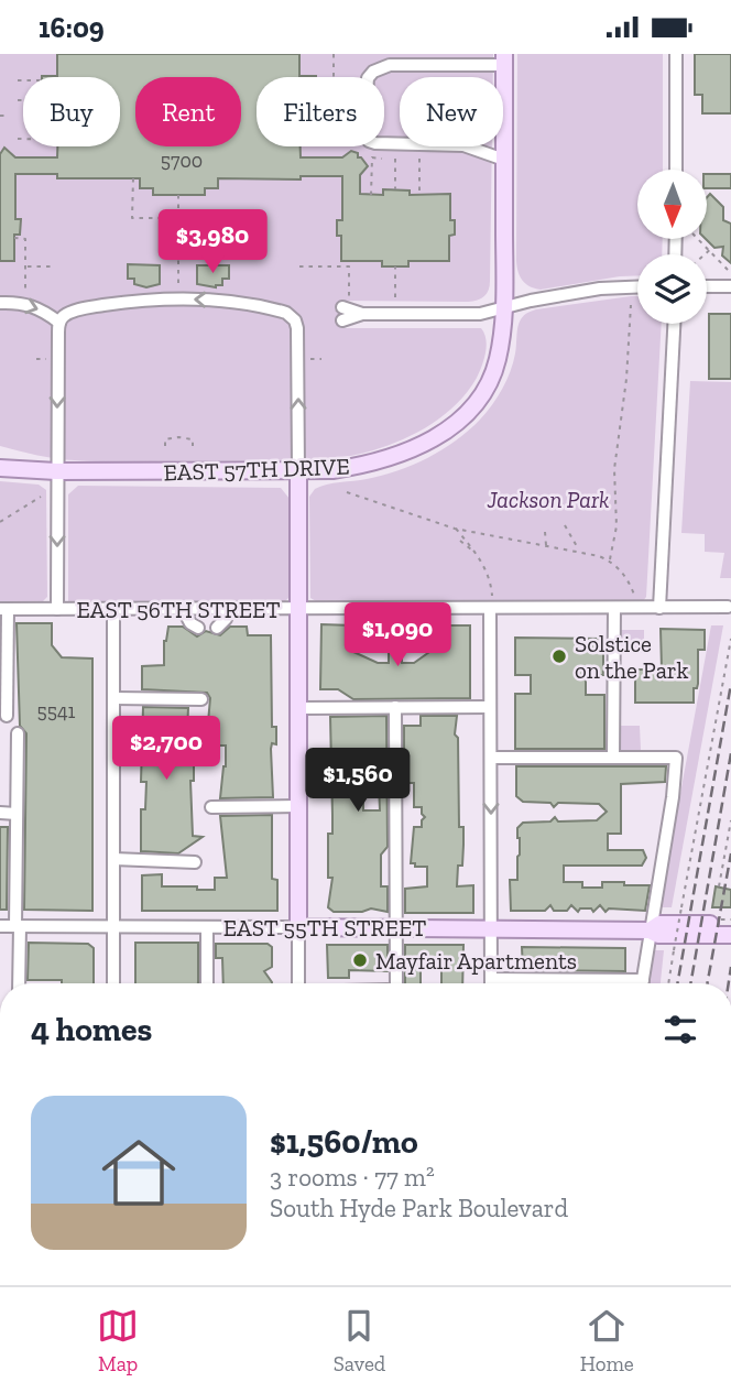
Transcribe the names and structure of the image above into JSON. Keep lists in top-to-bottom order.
{
  "streets": {
    "main road": ["EAST 57TH DRIVE", "EAST 55TH STREET"],
    "street": ["EAST 56TH STREET"]
  },
  "parks": ["Jackson Park"],
  "places": ["Solstice on the Park", "Mayfair Apartments"],
  "house_numbers": ["5700", "5541"],
  "north": "bottom",
  "page": {
    "status": "16:09",
    "chip": [
      "Buy",
      "Rent",
      "Filters",
      "New"
    ],
    "price": [
      "$3,980",
      "$1,090",
      "$2,700",
      "$1,560"
    ],
    "heading": "4 homes",
    "list": [
      {
        "name": "$1,560/mo",
        "note": "3 rooms · 77 m² · South Hyde Park Boulevard"
      }
    ],
    "tabs": ["Map", "Saved", "Home"]
  }
}
